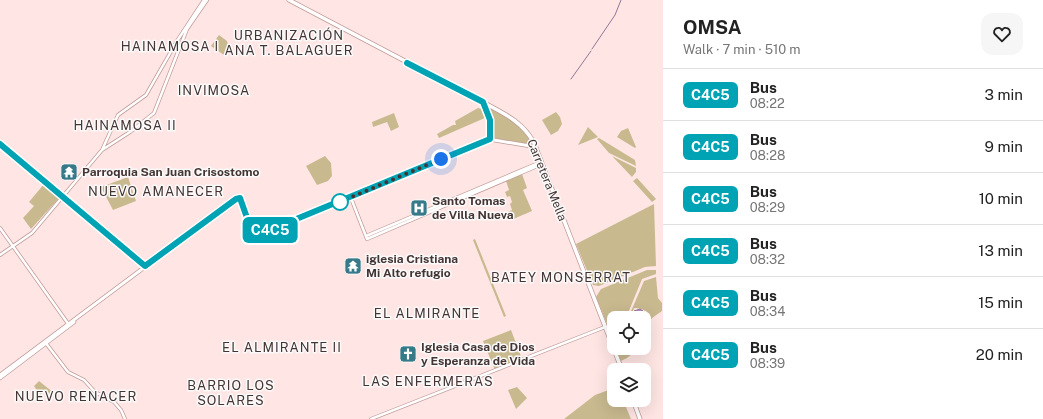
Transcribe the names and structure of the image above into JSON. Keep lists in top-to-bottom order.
{
  "streets": {
    "main road": ["Carretera Mella"]
  },
  "districts": [
    "URBANIZACIÓN ANA T. BALAGUER",
    "HAINAMOSA I",
    "INVIMOSA",
    "HAINAMOSA II",
    "NUEVO AMANECER",
    "BATEY MONSERRAT",
    "EL ALMIRANTE",
    "EL ALMIRANTE II",
    "LAS ENFERMERAS",
    "BARRIO LOS SOLARES",
    "NUEVO RENACER"
  ],
  "places": {
    "temple": ["Parroquia San Juan Crisostomo", "iglesia Cristiana Mi Alto refugio"],
    "hospital": ["Santo Tomas de Villa Nueva"],
    "church": ["Iglesia Casa de Dios y Esperanza de Vida"]
  },
  "lines": ["bus line C4C5"],
  "page": {
    "on_map": "C4C5",
    "heading": ["OMSA", "Walk · 7 min · 510 m"],
    "list": [
      {
        "mark": "C4C5",
        "name": "Bus",
        "note": "08:22",
        "value": "3 min"
      },
      {
        "mark": "C4C5",
        "name": "Bus",
        "note": "08:28",
        "value": "9 min"
      },
      {
        "mark": "C4C5",
        "name": "Bus",
        "note": "08:29",
        "value": "10 min"
      },
      {
        "mark": "C4C5",
        "name": "Bus",
        "note": "08:32",
        "value": "13 min"
      },
      {
        "mark": "C4C5",
        "name": "Bus",
        "note": "08:34",
        "value": "15 min"
      },
      {
        "mark": "C4C5",
        "name": "Bus",
        "note": "08:39",
        "value": "20 min"
      }
    ]
  }
}
